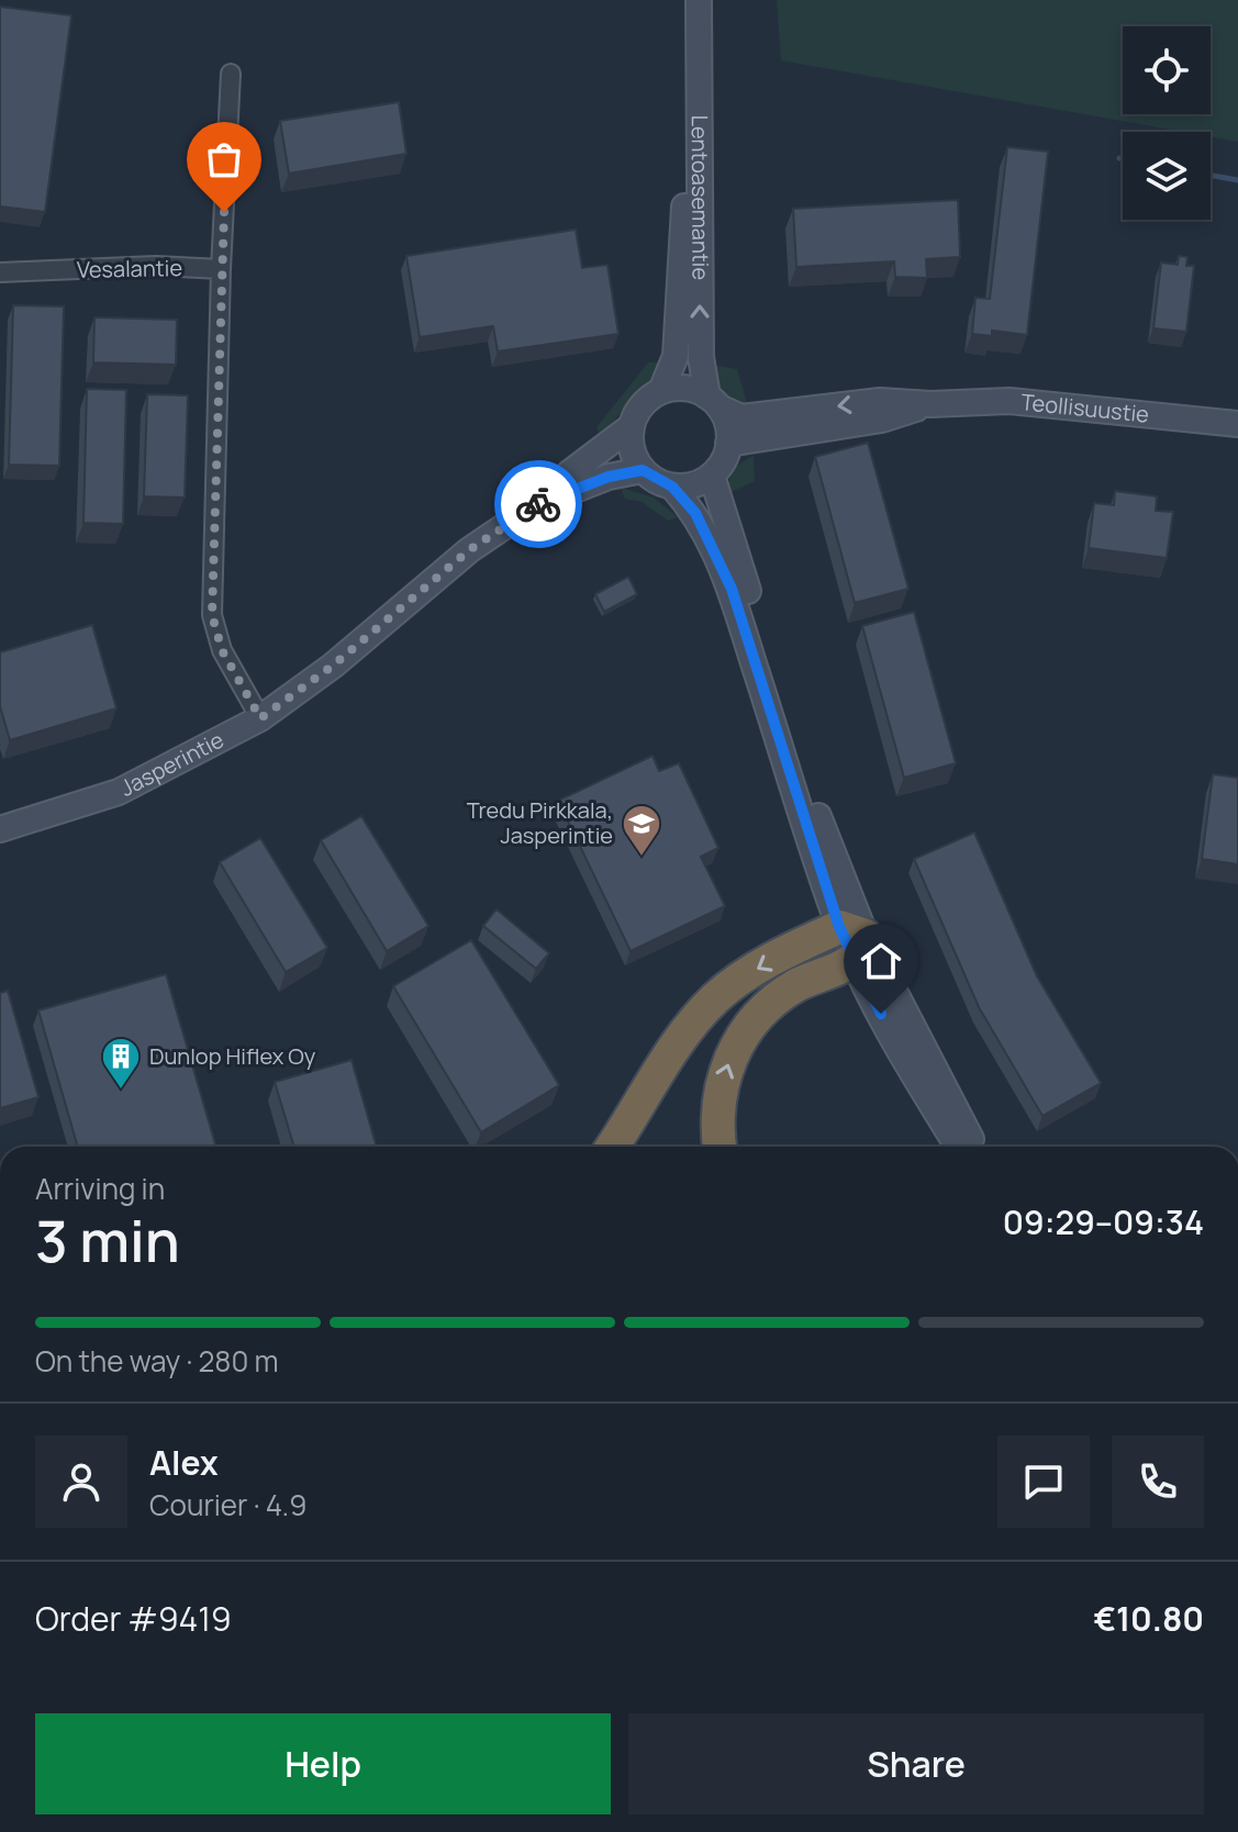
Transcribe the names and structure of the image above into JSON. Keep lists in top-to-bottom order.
{
  "streets": {
    "main road": ["Lentoasemantie", "Teollisuustie", "Jasperintie"],
    "street": ["Vesalantie"]
  },
  "crossings": [
    ["Lentoasemantie", "Teollisuustie"],
    ["Lentoasemantie", "Jasperintie"],
    ["Teollisuustie", "Jasperintie"]
  ],
  "places": {
    "school or university": ["Tredu Pirkkala, Jasperintie"],
    "building": ["Dunlop Hiflex Oy"]
  },
  "page": {
    "heading": ["3 min", "Arriving in", "09:29–09:34"],
    "panel": [
      "Alex",
      "Courier · 4.9",
      "Order #9419",
      "€10.80"
    ],
    "bar": "On the way · 280 m",
    "buttons": ["Help", "Share"]
  }
}
